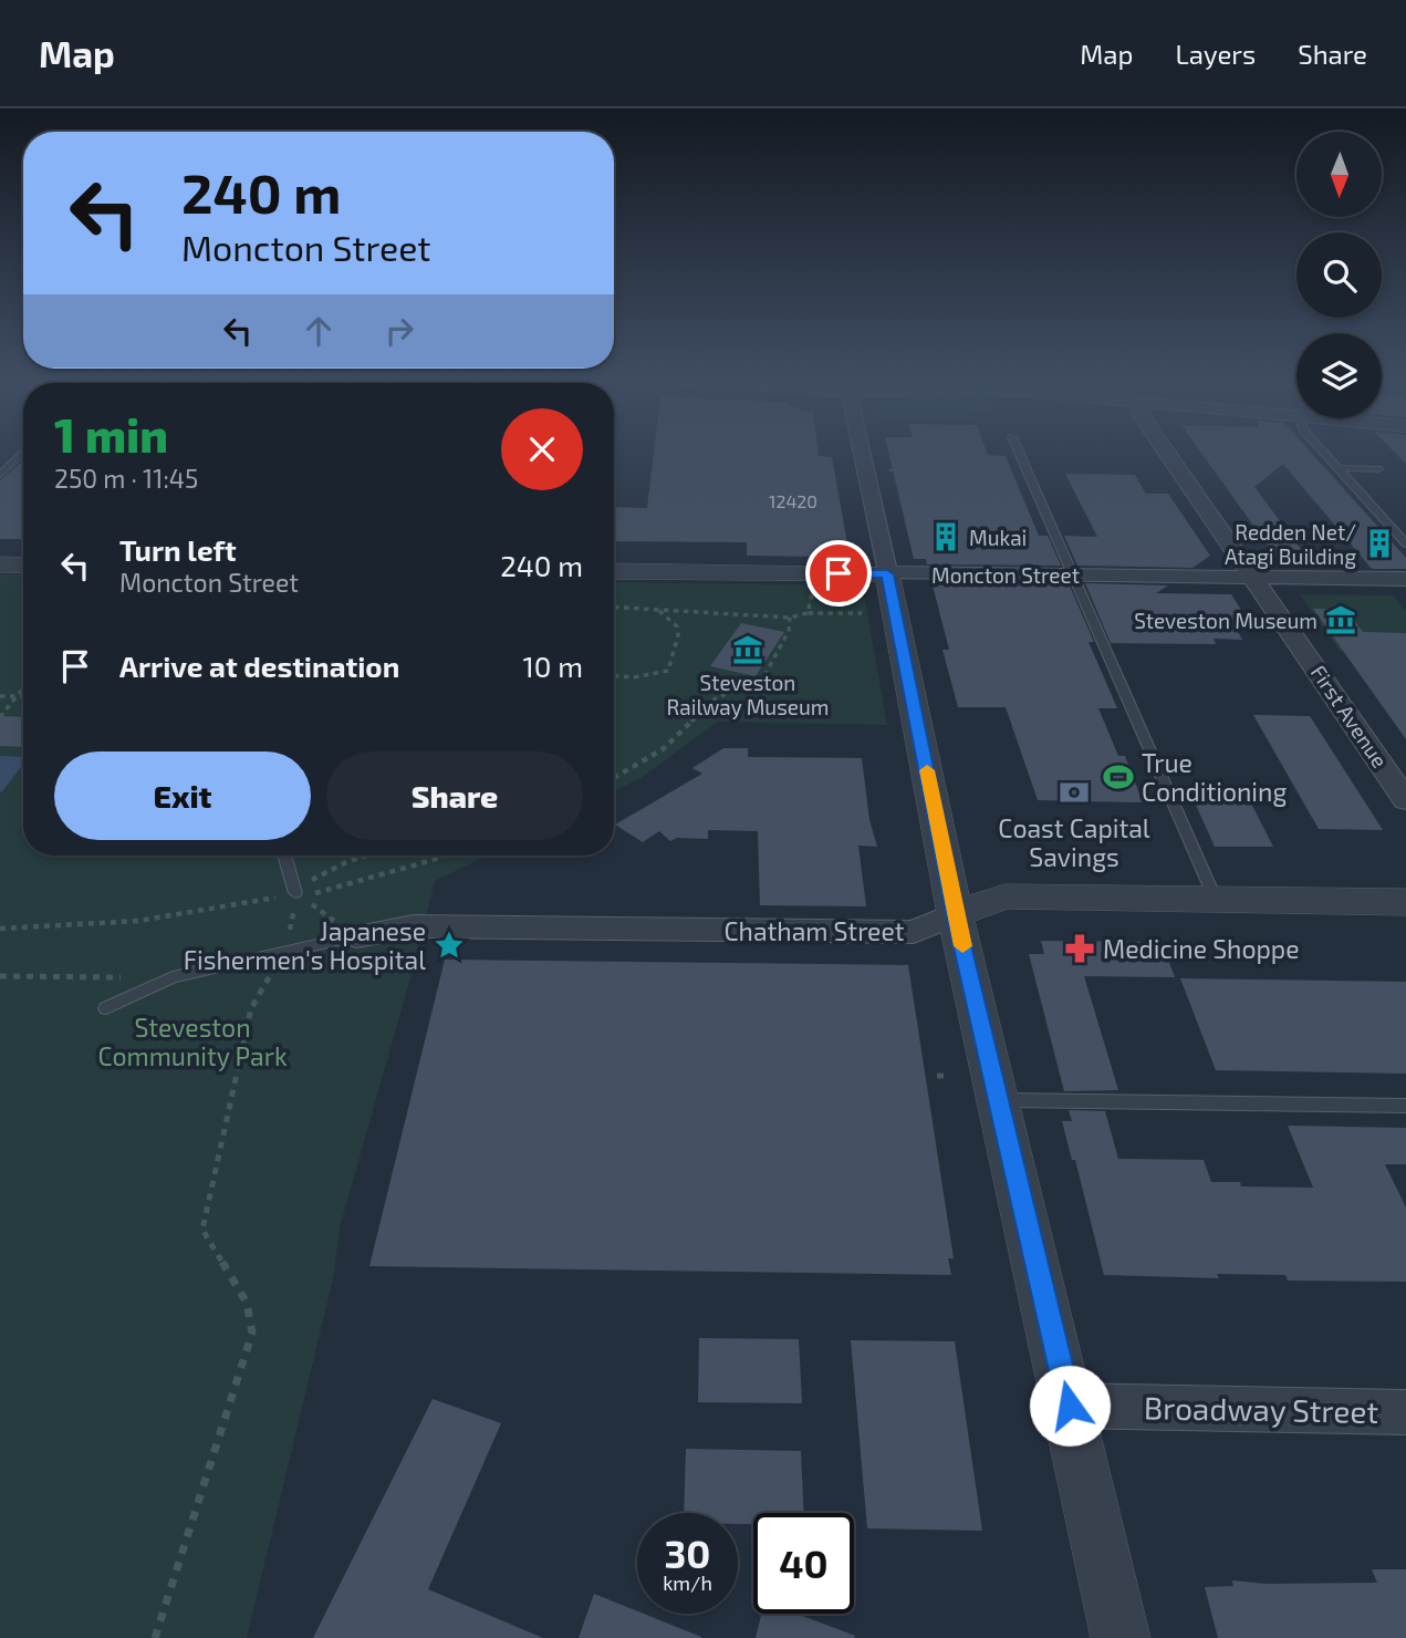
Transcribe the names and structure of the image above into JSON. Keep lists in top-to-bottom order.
{
  "streets": {
    "street": [
      "Moncton Street",
      "First Avenue",
      "Chatham Street",
      "Broadway Street"
    ]
  },
  "crossings": [
    ["Moncton Street", "First Avenue"]
  ],
  "parks": ["Steveston Community Park"],
  "places": {
    "building": ["Mukai", "Redden Net/ Atagi Building"],
    "museum": ["Steveston Museum", "Steveston Railway Museum"],
    "sports": ["True Conditioning"],
    "bank": ["Coast Capital Savings"],
    "place": ["Japanese Fishermen's Hospital"],
    "pharmacy": ["Medicine Shoppe"]
  },
  "house_numbers": ["12420"],
  "north": "bottom",
  "page": {
    "header": "Map",
    "nav": ["Map", "Layers", "Share"],
    "turn": ["240 m", "Moncton Street"],
    "heading": ["1 min", "250 m · 11:45"],
    "list": [
      {
        "name": "Turn left",
        "note": "Moncton Street",
        "value": "240 m"
      },
      {
        "name": "Arrive at destination",
        "value": "10 m"
      }
    ],
    "buttons": ["Exit", "Share"],
    "speed": "30 km/h",
    "limit": "40"
  }
}
